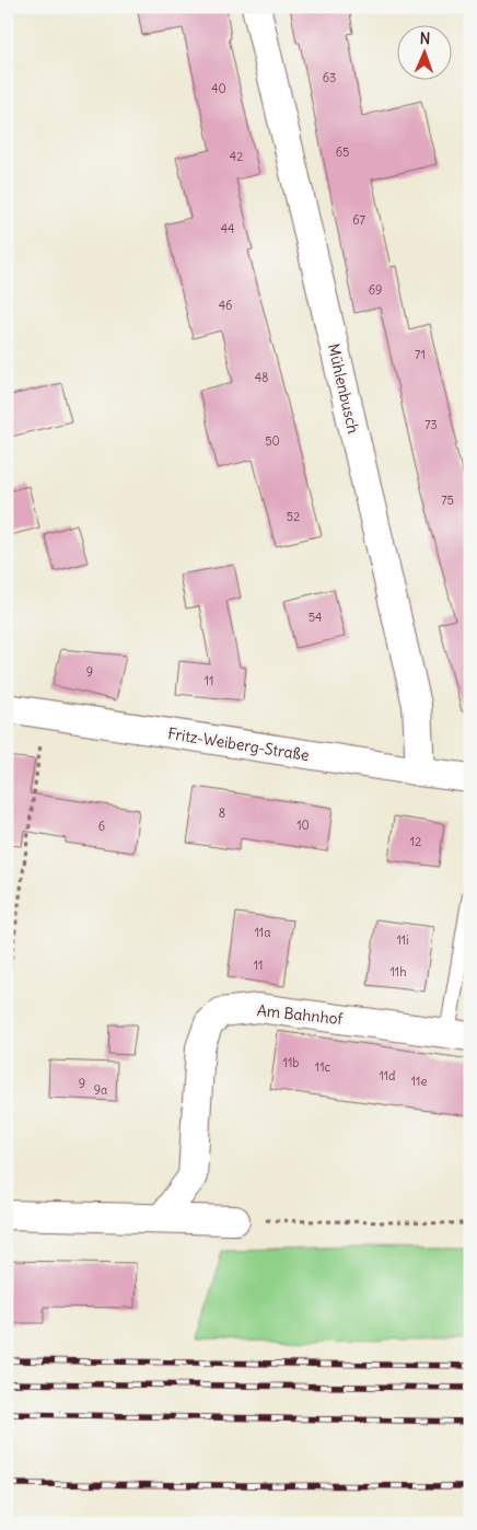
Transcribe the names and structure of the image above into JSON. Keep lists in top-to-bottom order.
{
  "streets": {
    "street": ["Mühlenbusch", "Fritz-Weiberg-Straße", "Am Bahnhof"]
  },
  "crossings": [
    ["Mühlenbusch", "Fritz-Weiberg-Straße"]
  ],
  "house_numbers": [
    "63",
    "40",
    "65",
    "42",
    "67",
    "44",
    "69",
    "46",
    "71",
    "48",
    "73",
    "50",
    "75",
    "52",
    "54",
    "9",
    "11",
    "8",
    "10",
    "6",
    "12",
    "11a",
    "11i",
    "11",
    "11h",
    "11b",
    "11c",
    "11d",
    "11e",
    "9",
    "9a"
  ],
  "north": "top"
}
